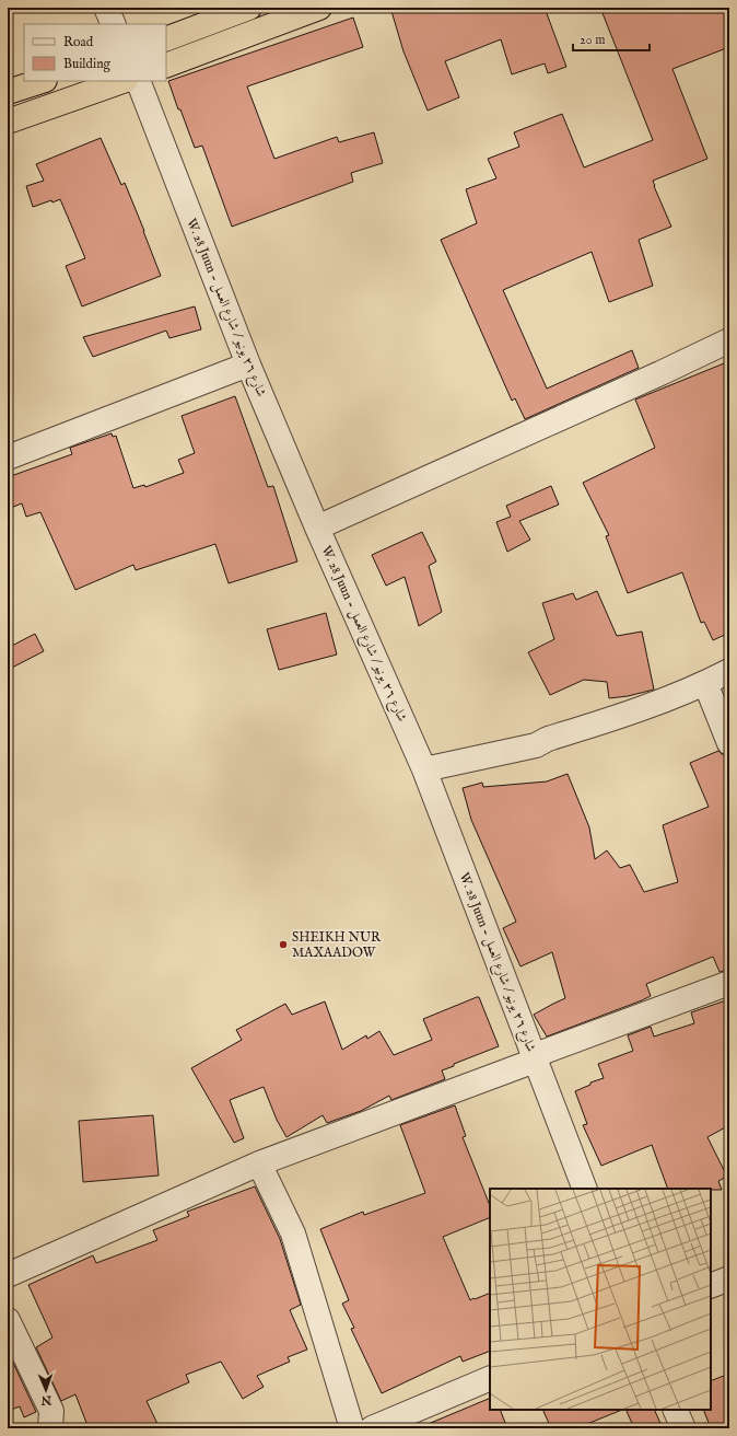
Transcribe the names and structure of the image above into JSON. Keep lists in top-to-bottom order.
{
  "streets": {
    "street": ["W. 28 Juun - شارع ٢٦ يونيو / شارع العمل"]
  },
  "places": ["SHEIKH NUR MAXAADOW"],
  "legend": ["Road", "Building"],
  "scale_bar": "20 m",
  "north": "bottom"
}
